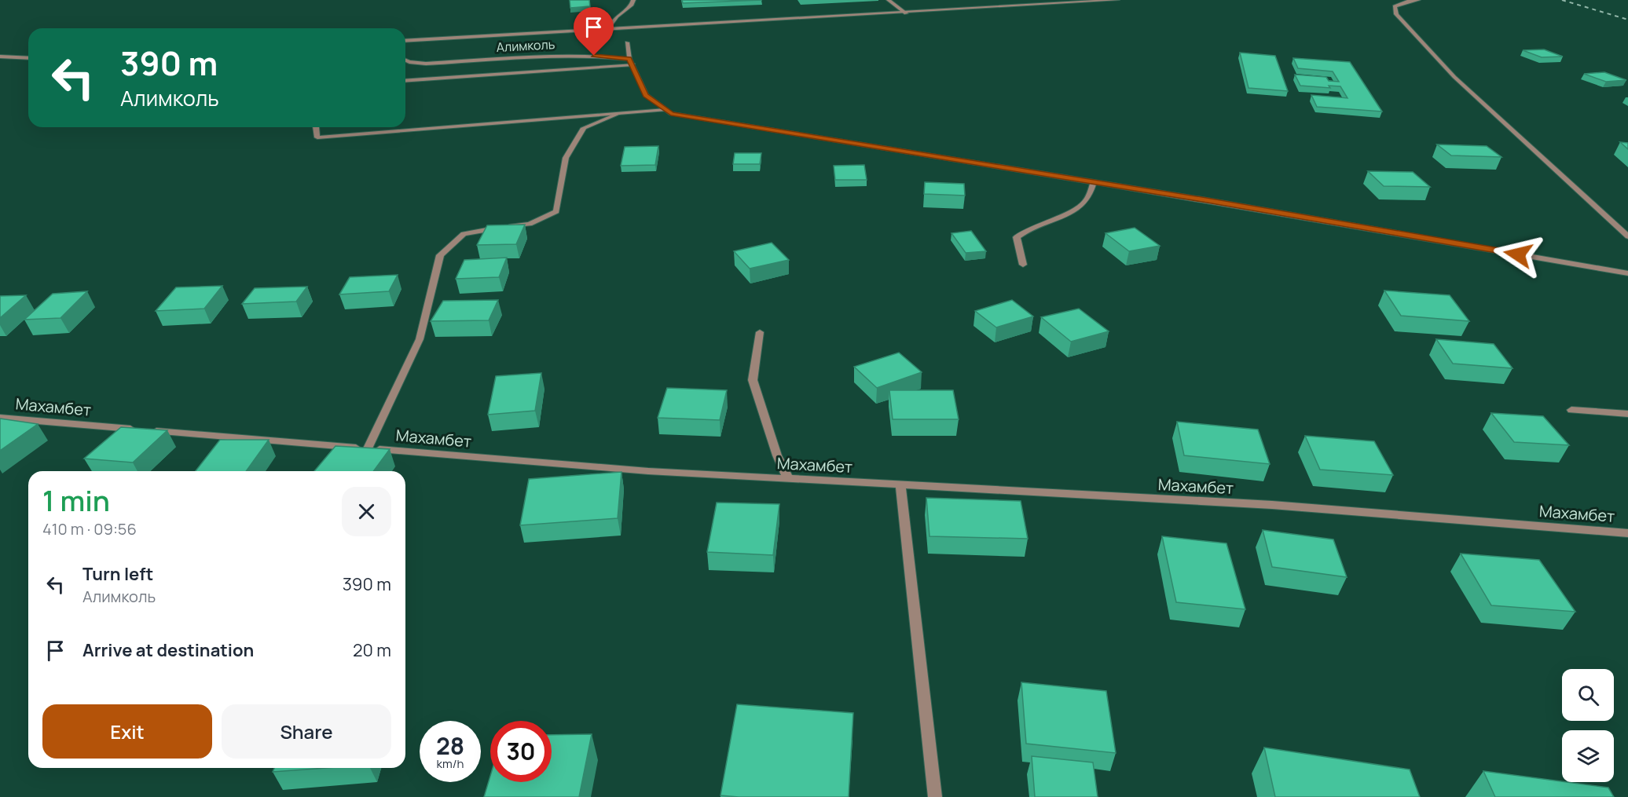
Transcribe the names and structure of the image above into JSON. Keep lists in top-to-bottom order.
{
  "streets": {
    "street": ["Алимколь", "Махамбет"]
  },
  "page": {
    "turn": ["390 m", "Алимколь"],
    "heading": ["1 min", "410 m · 09:56"],
    "list": [
      {
        "name": "Turn left",
        "note": "Алимколь",
        "value": "390 m"
      },
      {
        "name": "Arrive at destination",
        "value": "20 m"
      }
    ],
    "buttons": ["Exit", "Share"],
    "speed": "28 km/h",
    "limit": "30"
  }
}
